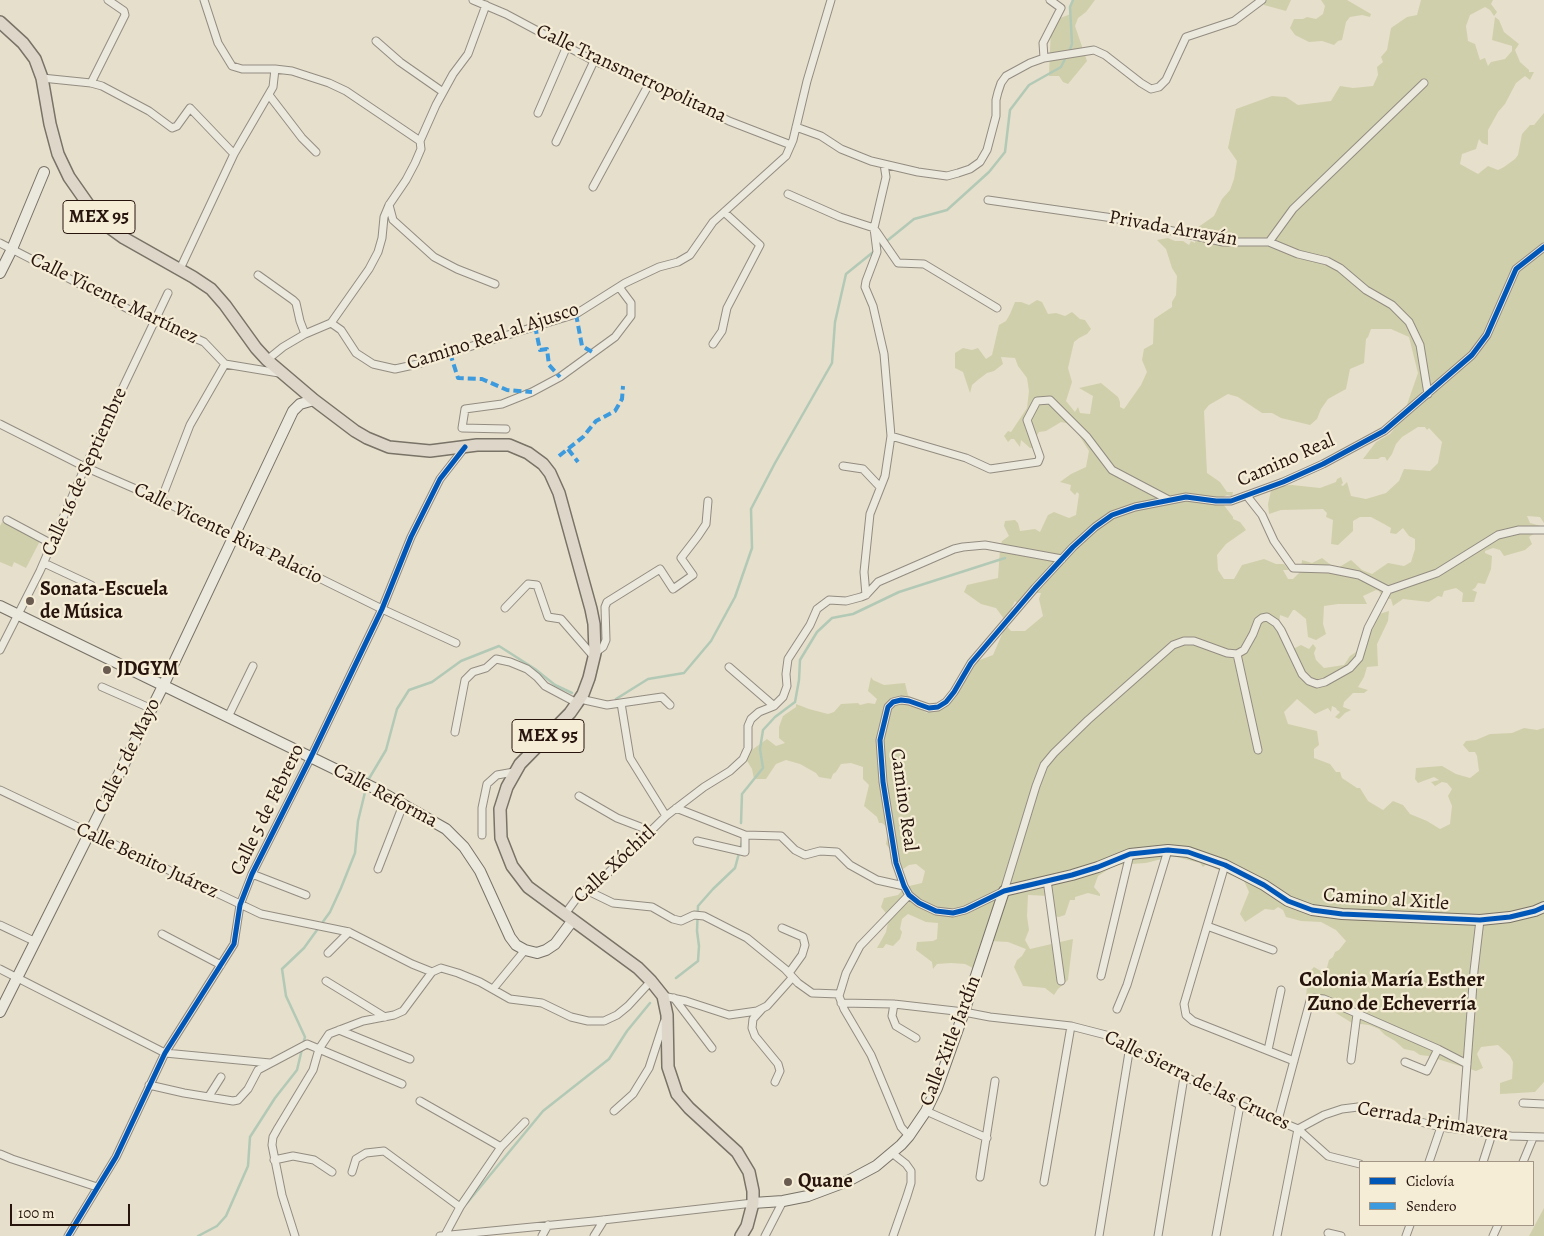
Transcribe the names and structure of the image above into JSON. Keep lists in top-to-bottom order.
{
  "streets": {
    "main road": ["MEX 95"],
    "street": [
      "Calle Transmetropolitana",
      "Privada Arrayán",
      "Calle Vicente Martínez",
      "Camino Real al Ajusco",
      "Camino Real",
      "Calle 16 de Septiembre",
      "Calle Vicente Riva Palacio",
      "Calle 5 de Mayo",
      "Calle Reforma",
      "Calle 5 de Febrero",
      "Calle Benito Juárez",
      "Calle Xóchitl",
      "Camino al Xitle",
      "Calle Xitle Jardín",
      "Calle Sierra de las Cruces",
      "Cerrada Primavera"
    ]
  },
  "crossings": [
    ["Calle Transmetropolitana", "Camino Real al Ajusco"],
    ["MEX 95", "Calle 5 de Mayo"],
    ["MEX 95", "Calle 5 de Febrero"],
    ["MEX 95", "Calle Benito Juárez"],
    ["MEX 95", "Calle Xóchitl"],
    ["MEX 95", "Calle Xitle Jardín"],
    ["Privada Arrayán", "Camino Real"],
    ["Calle Vicente Martínez", "Calle 16 de Septiembre"],
    ["Camino Real", "Camino al Xitle"],
    ["Camino Real", "Calle Xitle Jardín"],
    ["Calle 16 de Septiembre", "Calle Vicente Riva Palacio"],
    ["Calle 16 de Septiembre", "Calle Reforma"],
    ["Calle Vicente Riva Palacio", "Calle 5 de Mayo"],
    ["Calle Vicente Riva Palacio", "Calle 5 de Febrero"],
    ["Calle 5 de Mayo", "Calle Reforma"],
    ["Calle 5 de Mayo", "Calle Benito Juárez"],
    ["Calle Reforma", "Calle 5 de Febrero"],
    ["Calle 5 de Febrero", "Calle Benito Juárez"],
    ["Camino al Xitle", "Calle Xitle Jardín"],
    ["Calle Xitle Jardín", "Calle Sierra de las Cruces"],
    ["Calle Sierra de las Cruces", "Cerrada Primavera"]
  ],
  "districts": ["Colonia María Esther Zuno de Echeverría"],
  "places": ["Sonata-Escuela de Música", "JDGYM", "Quane"],
  "legend": ["Ciclovía", "Sendero"],
  "scale_bar": "100 m"
}
